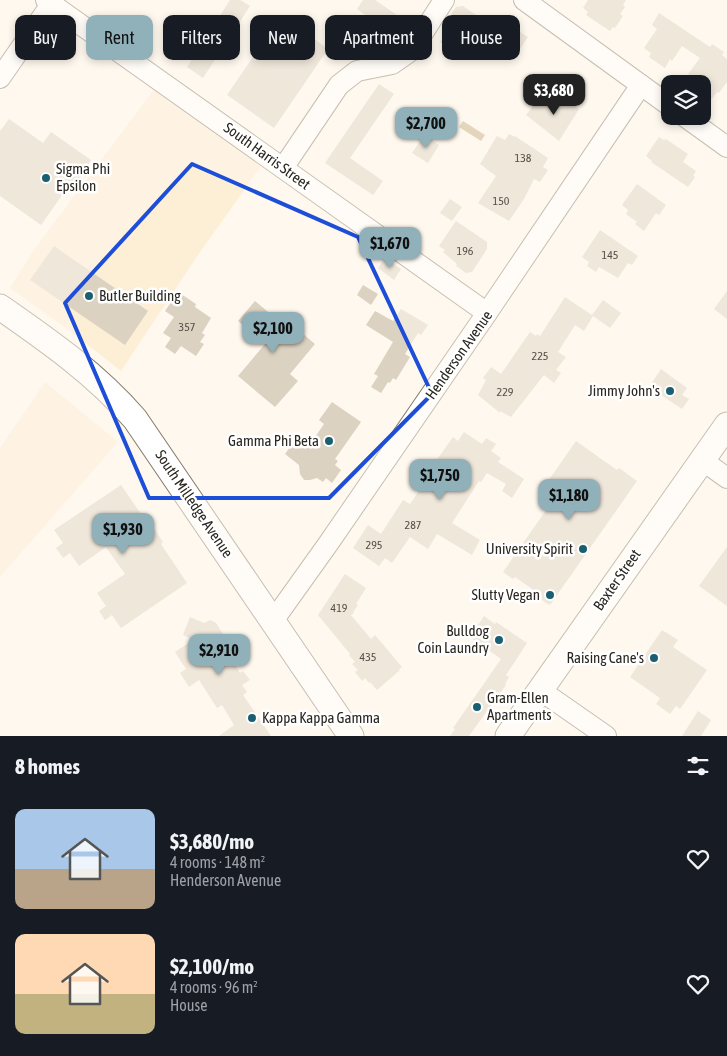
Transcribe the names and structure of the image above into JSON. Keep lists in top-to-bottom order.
{
  "streets": {
    "main road": ["South Milledge Avenue", "Baxter Street"],
    "street": ["South Harris Street", "Henderson Avenue"]
  },
  "crossings": [
    ["South Harris Street", "Henderson Avenue"],
    ["Henderson Avenue", "South Milledge Avenue"]
  ],
  "places": [
    "Sigma Phi Epsilon",
    "Butler Building",
    "Jimmy John's",
    "Gamma Phi Beta",
    "University Spirit",
    "Slutty Vegan",
    "Bulldog Coin Laundry",
    "Raising Cane's",
    "Gram-Ellen Apartments",
    "Kappa Kappa Gamma"
  ],
  "house_numbers": [
    "138",
    "150",
    "196",
    "145",
    "357",
    "225",
    "229",
    "287",
    "295",
    "419",
    "435"
  ],
  "page": {
    "chip": [
      "Buy",
      "Rent",
      "Filters",
      "New",
      "Apartment",
      "House"
    ],
    "price": [
      "$3,680",
      "$2,700",
      "$1,670",
      "$2,100",
      "$1,750",
      "$1,180",
      "$1,930",
      "$2,910"
    ],
    "heading": "8 homes",
    "list": [
      {
        "name": "$3,680/mo",
        "note": "4 rooms · 148 m² · Henderson Avenue"
      },
      {
        "name": "$2,100/mo",
        "note": "4 rooms · 96 m² · House"
      }
    ]
  }
}
